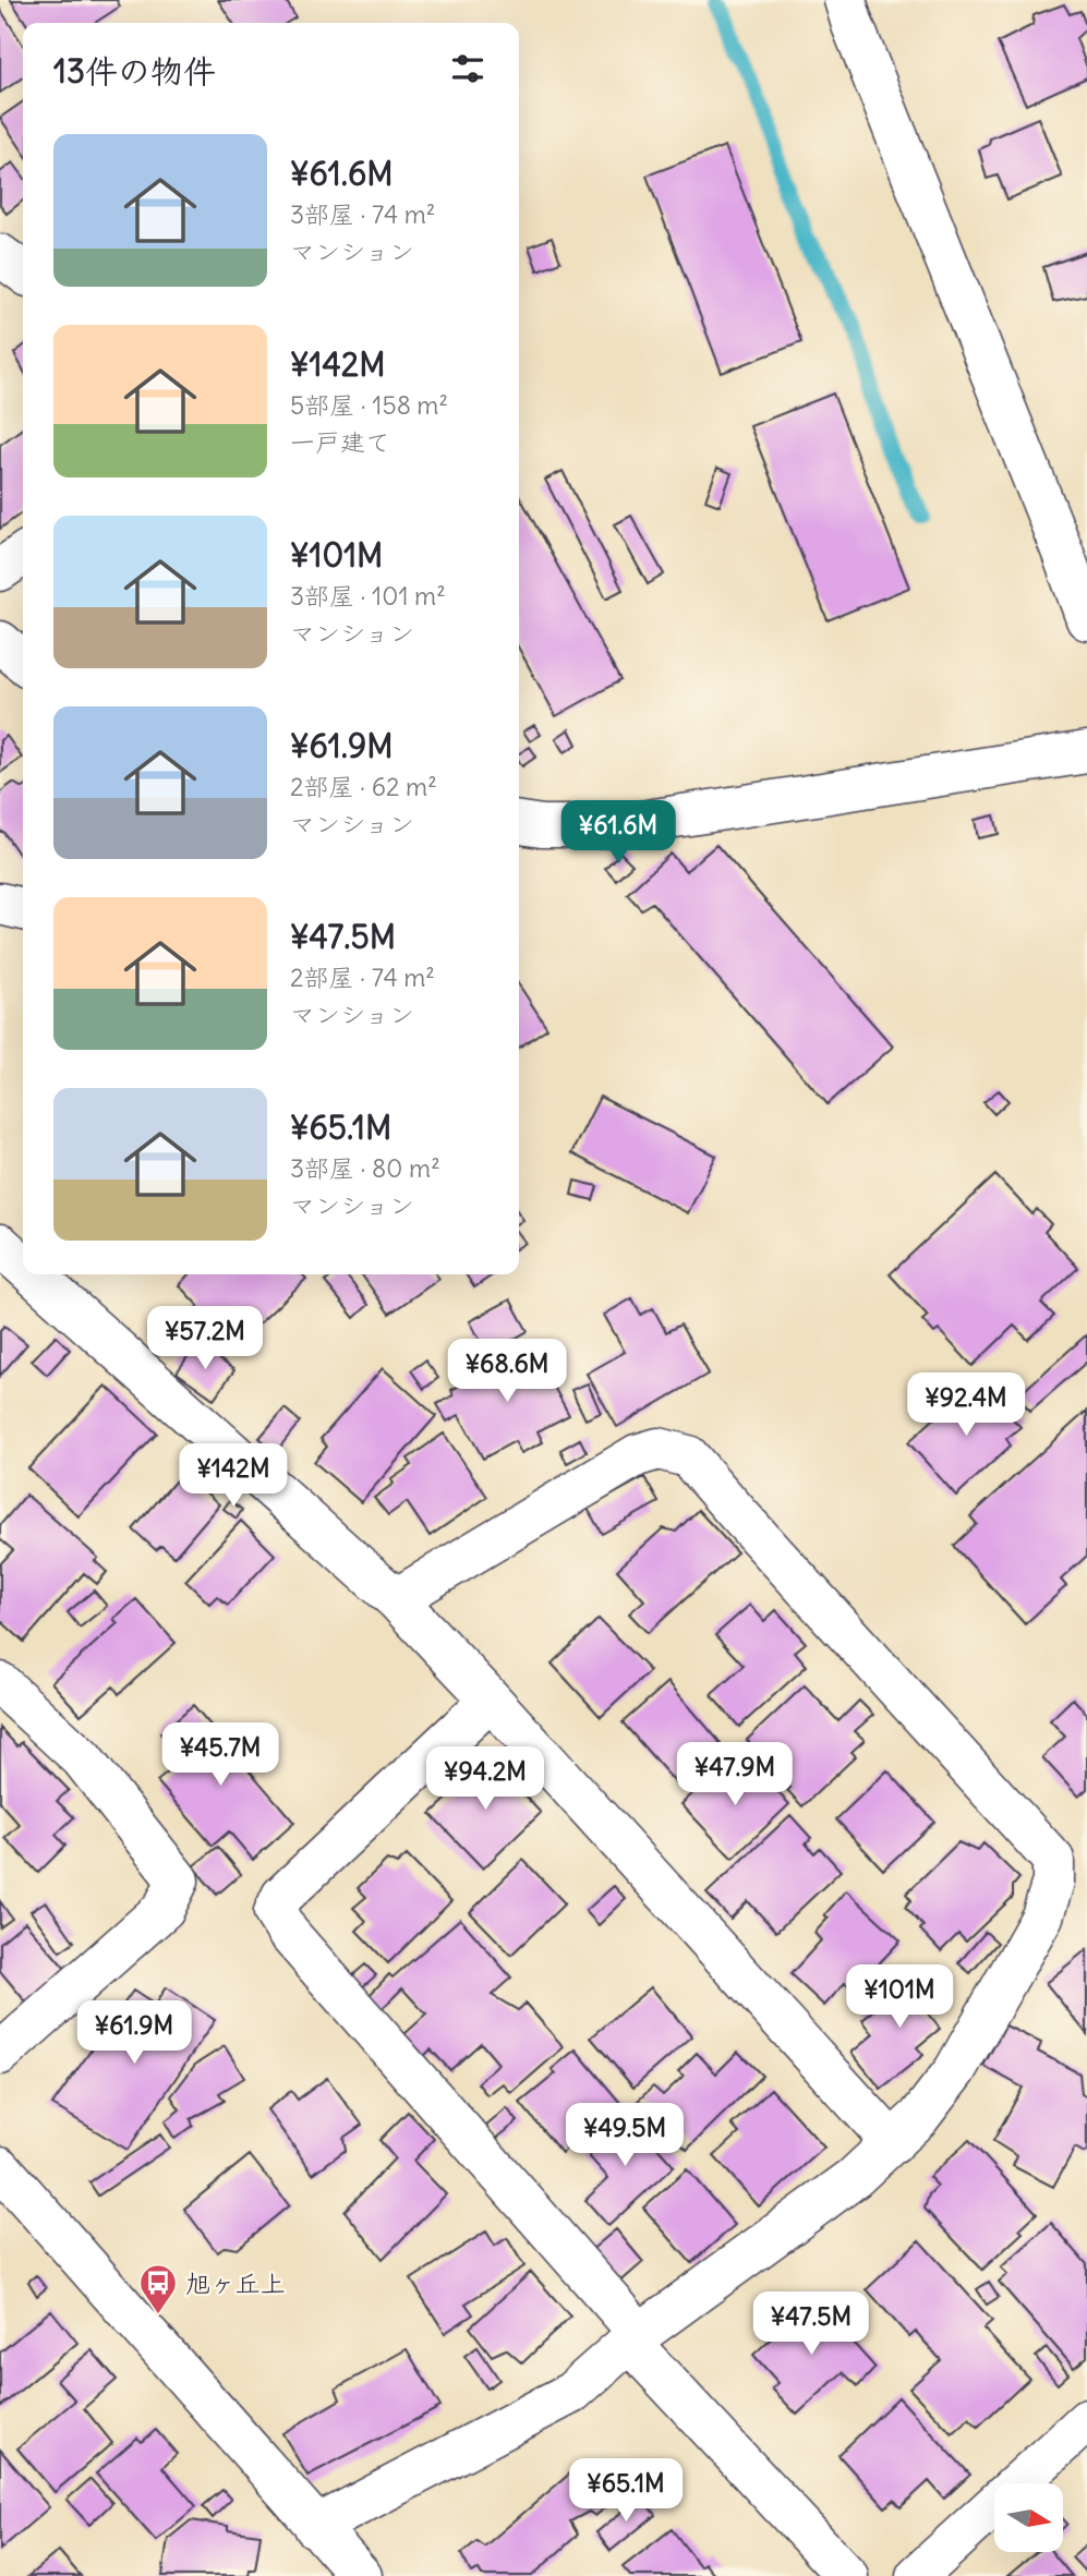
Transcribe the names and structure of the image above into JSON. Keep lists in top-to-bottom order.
{
  "places": {
    "bus stop": ["旭ヶ丘上"]
  },
  "north": "right",
  "page": {
    "heading": "13件の物件",
    "list": [
      {
        "name": "¥61.6M",
        "note": "3部屋 · 74 m² · マンション"
      },
      {
        "name": "¥142M",
        "note": "5部屋 · 158 m² · 一戸建て"
      },
      {
        "name": "¥101M",
        "note": "3部屋 · 101 m² · マンション"
      },
      {
        "name": "¥61.9M",
        "note": "2部屋 · 62 m² · マンション"
      },
      {
        "name": "¥47.5M",
        "note": "2部屋 · 74 m² · マンション"
      },
      {
        "name": "¥65.1M",
        "note": "3部屋 · 80 m² · マンション"
      }
    ],
    "price": [
      "¥61.6M",
      "¥57.2M",
      "¥68.6M",
      "¥92.4M",
      "¥142M",
      "¥45.7M",
      "¥47.9M",
      "¥94.2M",
      "¥101M",
      "¥61.9M",
      "¥49.5M",
      "¥47.5M",
      "¥65.1M"
    ]
  }
}
